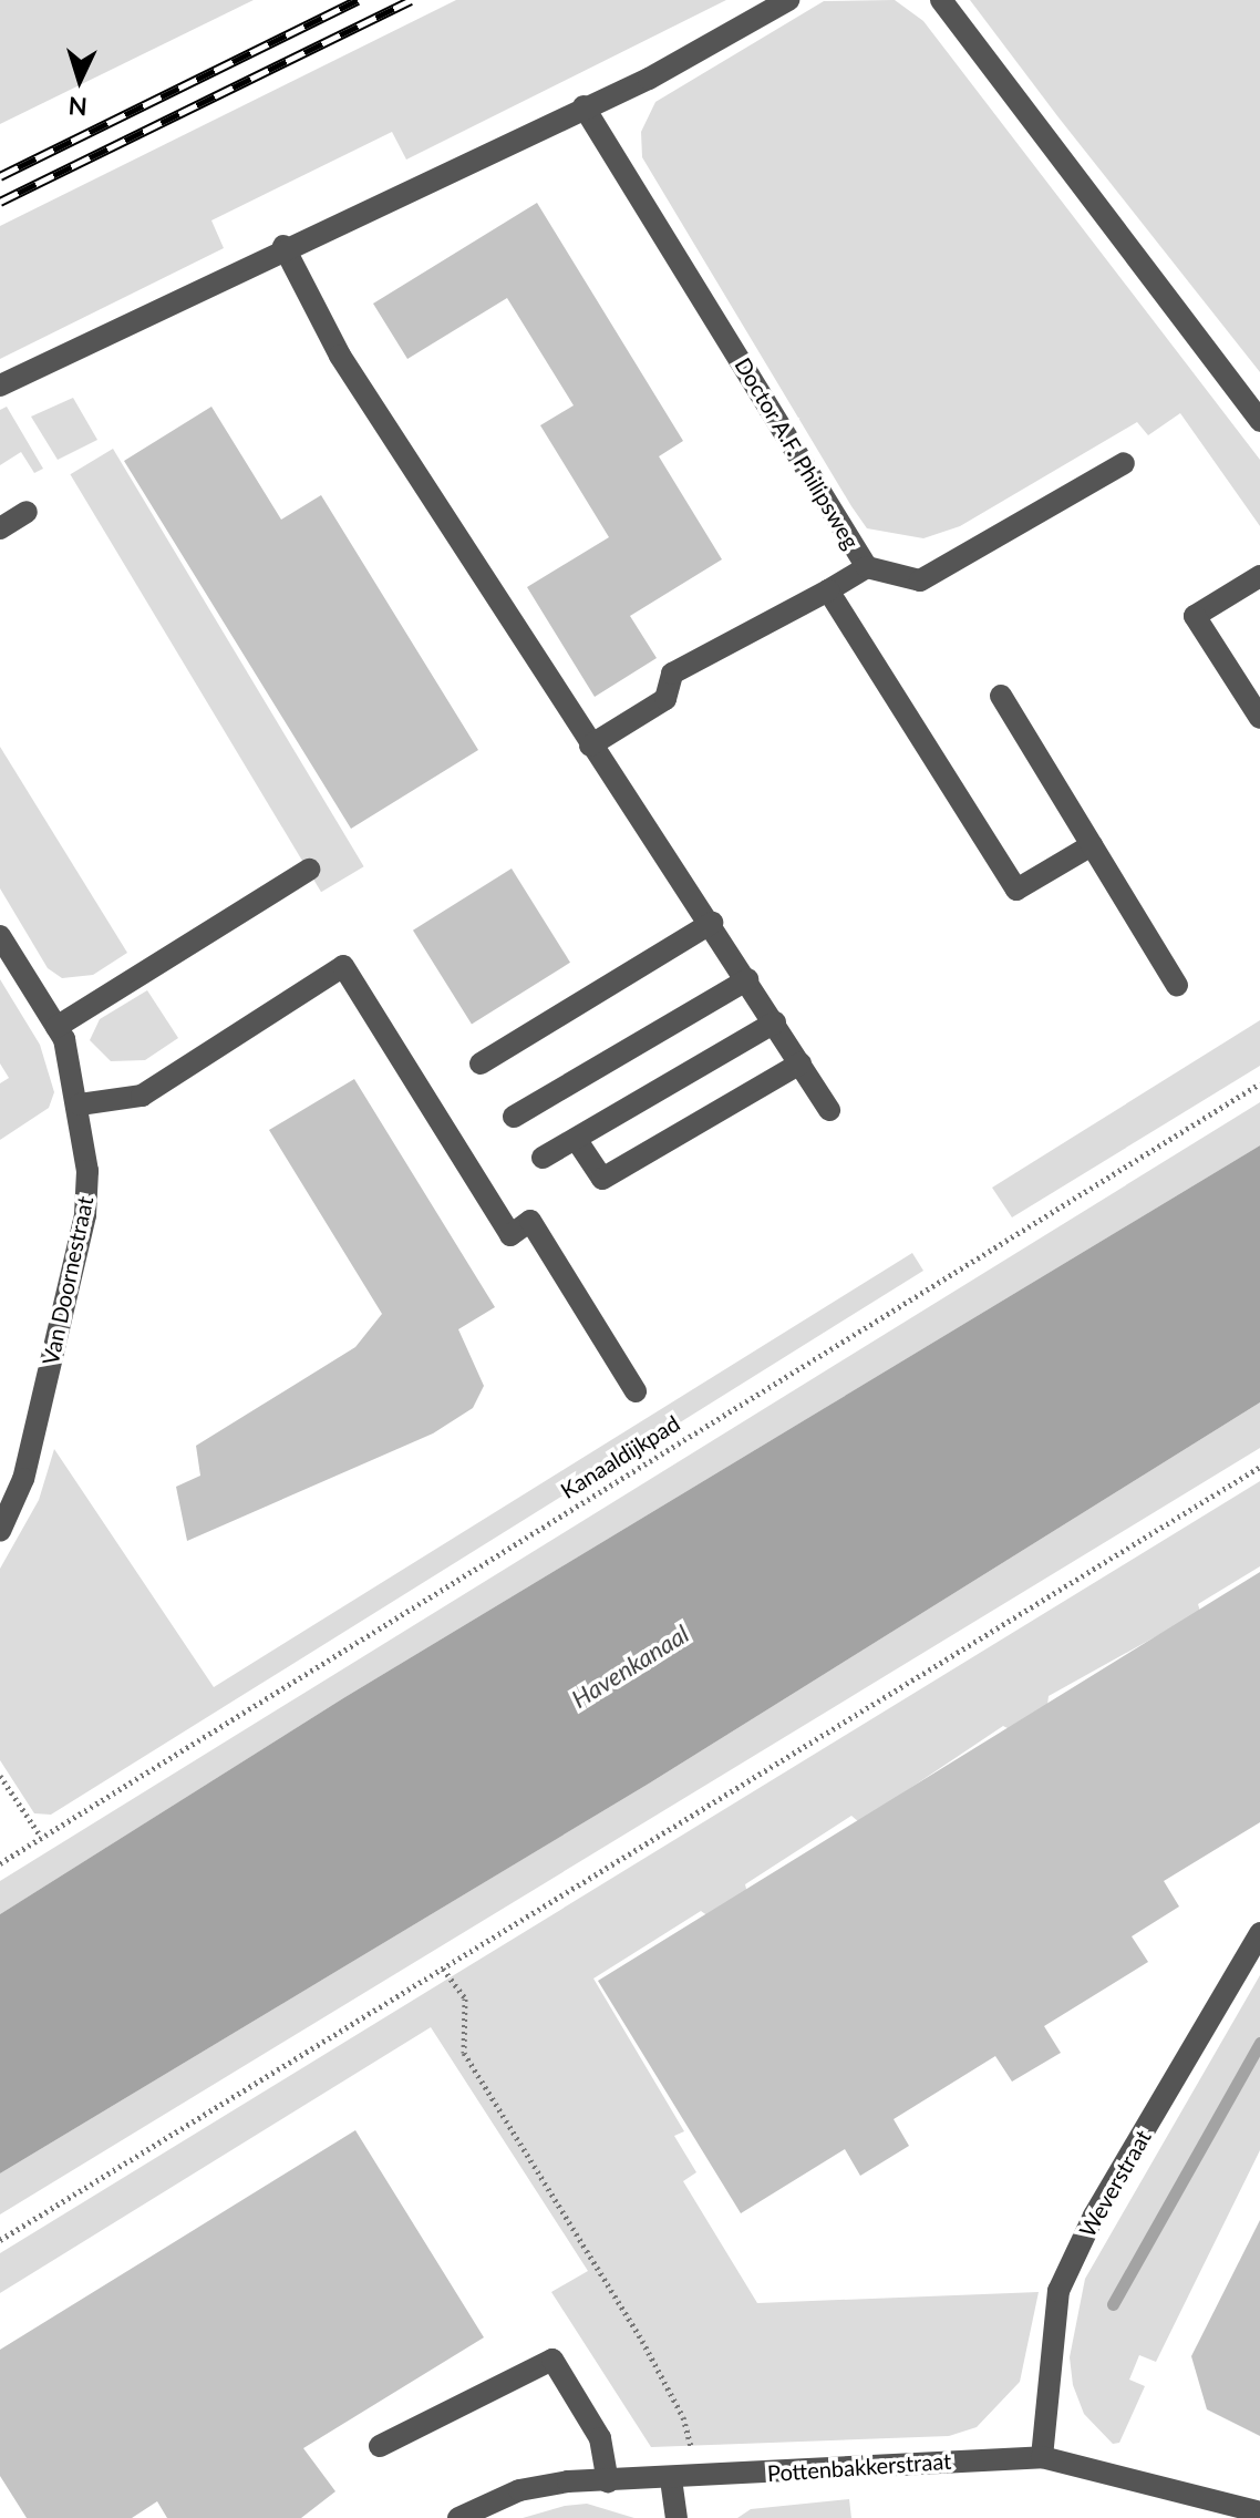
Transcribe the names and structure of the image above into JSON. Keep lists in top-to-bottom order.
{
  "streets": {
    "street": [
      "Doctor A.F. Philipsweg",
      "Van Doornestraat",
      "Weverstraat",
      "Pottenbakkerstraat"
    ],
    "path": ["Kanaaldijkpad"]
  },
  "crossings": [
    ["Weverstraat", "Pottenbakkerstraat"]
  ],
  "water": ["Havenkanaal"],
  "north": "bottom"
}
